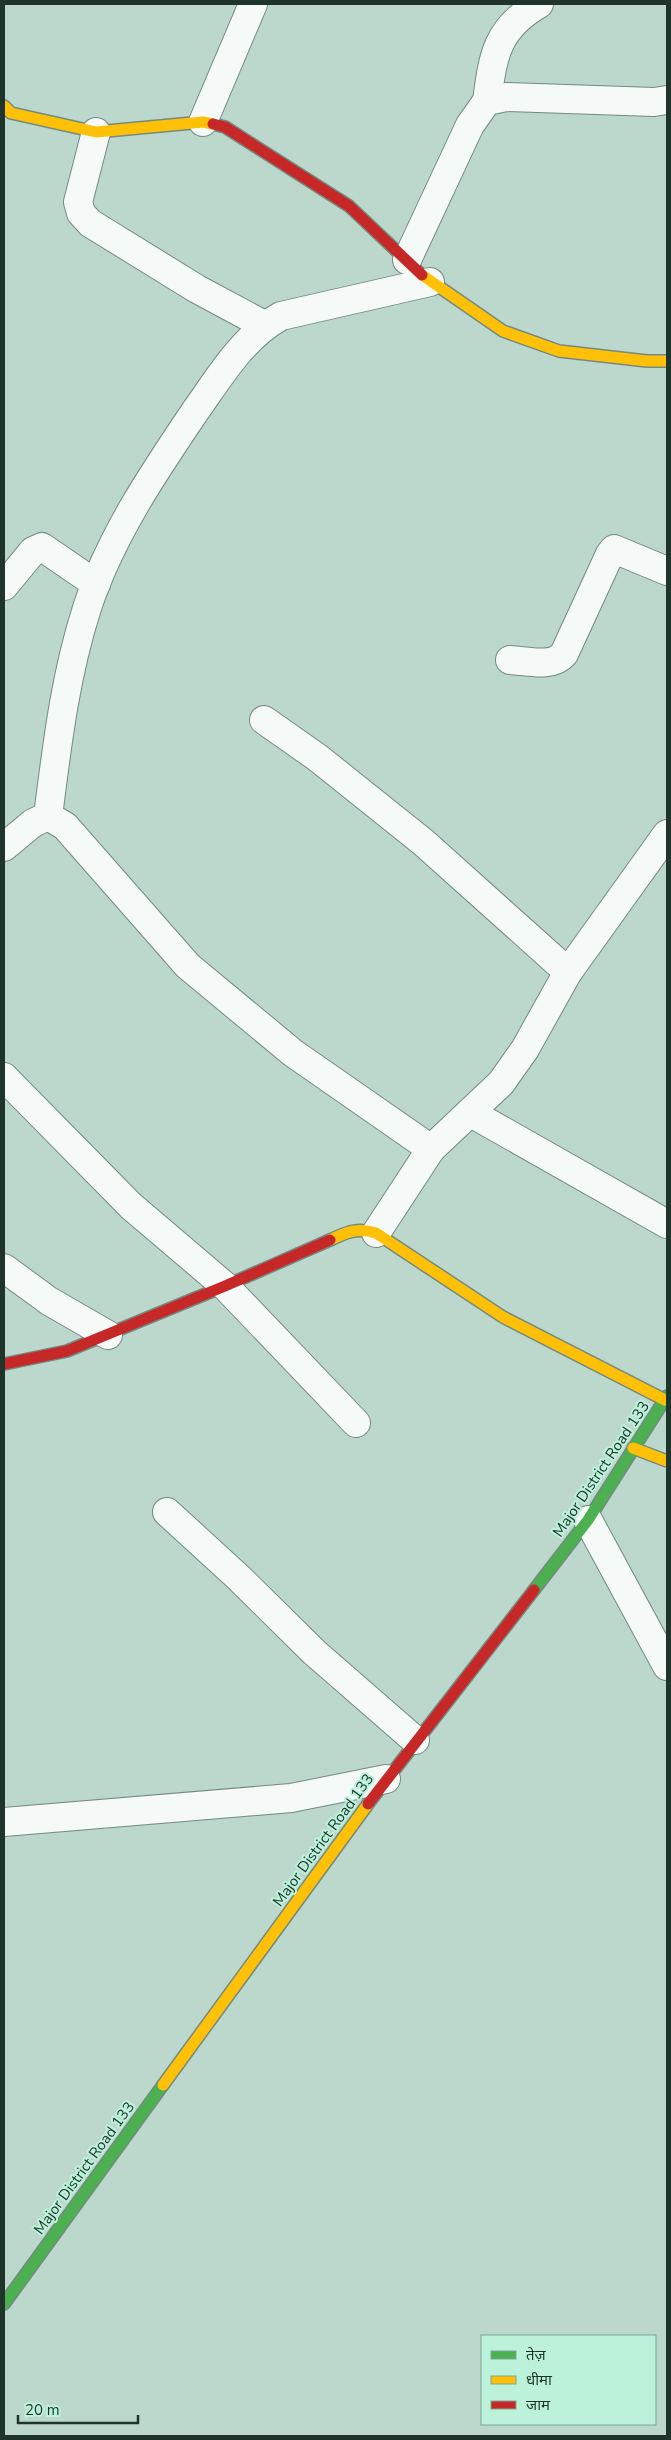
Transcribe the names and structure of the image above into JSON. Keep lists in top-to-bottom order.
{
  "streets": {
    "street": ["Major District Road 133"]
  },
  "legend": ["तेज़", "धीमा", "जाम"],
  "scale_bar": "20 m"
}
